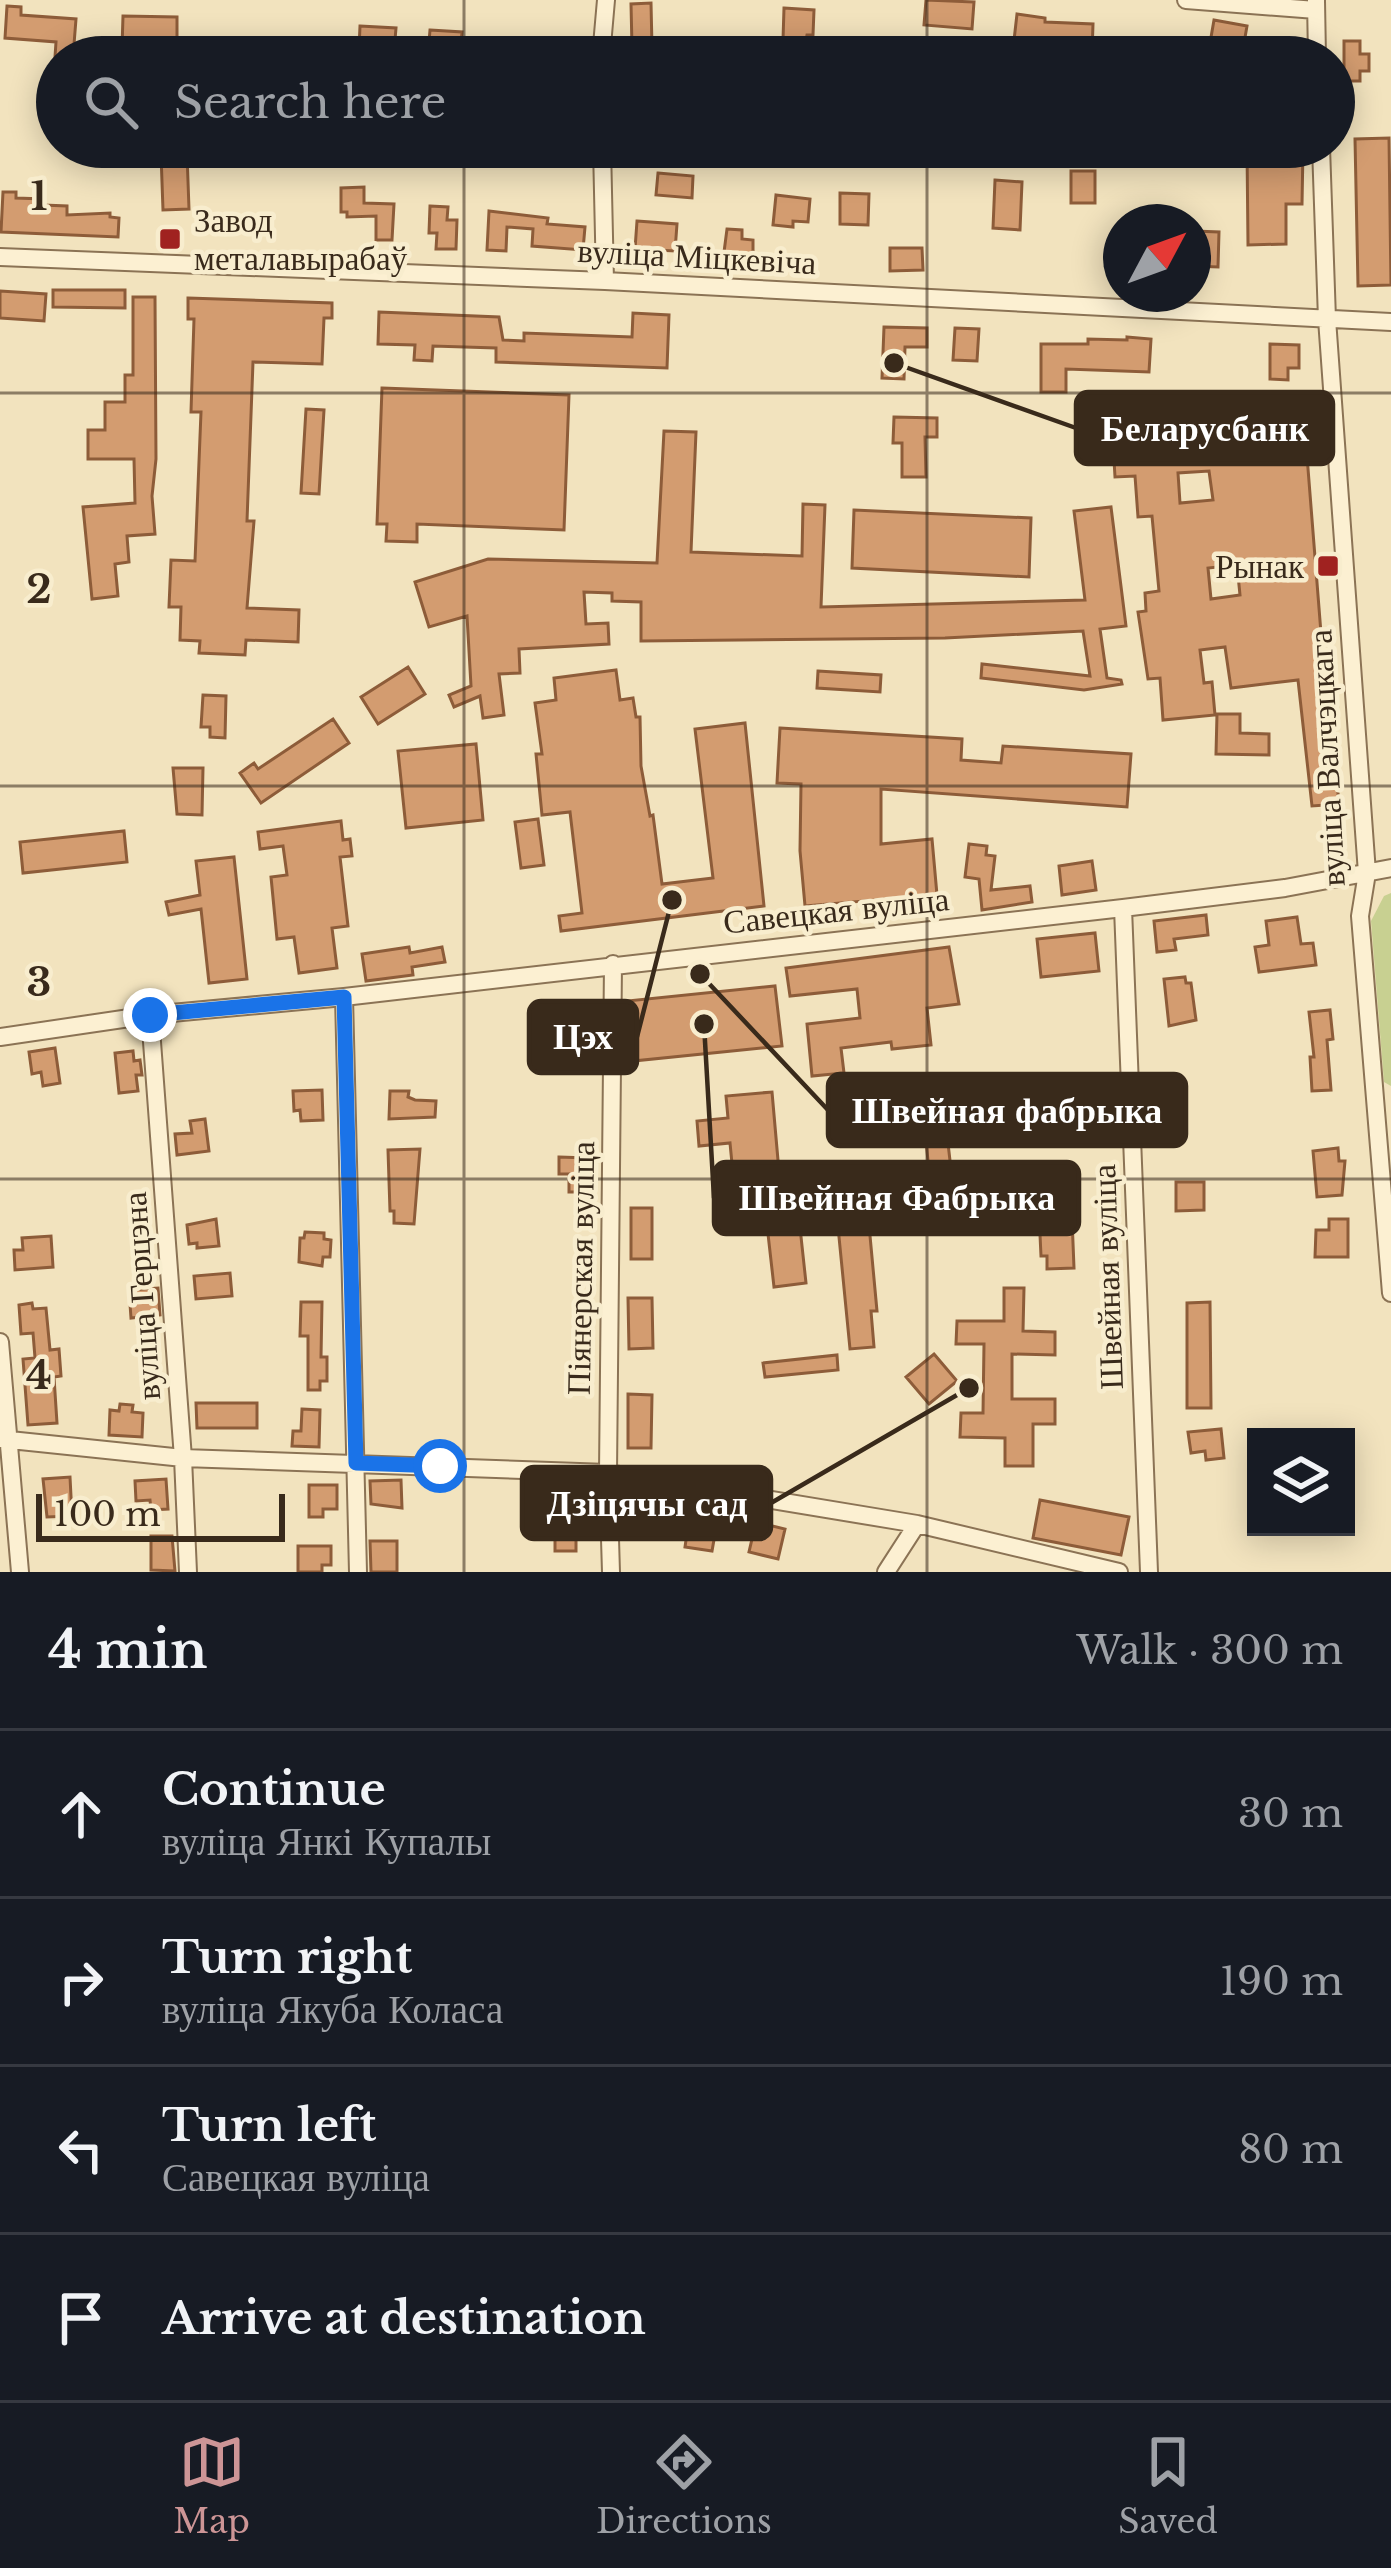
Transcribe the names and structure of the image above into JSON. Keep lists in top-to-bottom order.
{
  "streets": {
    "street": [
      "вуліца Міцкевіча",
      "вуліца Валчэцкага",
      "Савецкая вуліца",
      "Піянерская вуліца",
      "Швейная вуліца",
      "вуліца Герцэна"
    ]
  },
  "crossings": [
    ["вуліца Міцкевіча", "вуліца Валчэцкага"],
    ["вуліца Валчэцкага", "Савецкая вуліца"],
    ["Савецкая вуліца", "Піянерская вуліца"],
    ["Савецкая вуліца", "Швейная вуліца"],
    ["Савецкая вуліца", "вуліца Герцэна"]
  ],
  "places": {
    "transit": ["Завод металавырабаў", "Рынак"],
    "other": [
      "Беларусбанк",
      "Цэх",
      "Швейная фабрыка",
      "Швейная Фабрыка",
      "Дзіцячы сад"
    ]
  },
  "scale_bar": "100 m",
  "north": "top right",
  "page": {
    "search": "Search here",
    "scale": "100 m",
    "heading": ["4 min", "Walk · 300 m"],
    "list": [
      ["Continue", "вуліца Янкі Купалы", "30 m"],
      ["Turn right", "вуліца Якуба Коласа", "190 m"],
      ["Turn left", "Савецкая вуліца", "80 m"],
      "Arrive at destination"
    ],
    "nav": ["Map", "Directions", "Saved"]
  },
  "grid": {
    "rows": [
      "1",
      "2",
      "3",
      "4"
    ]
  }
}
